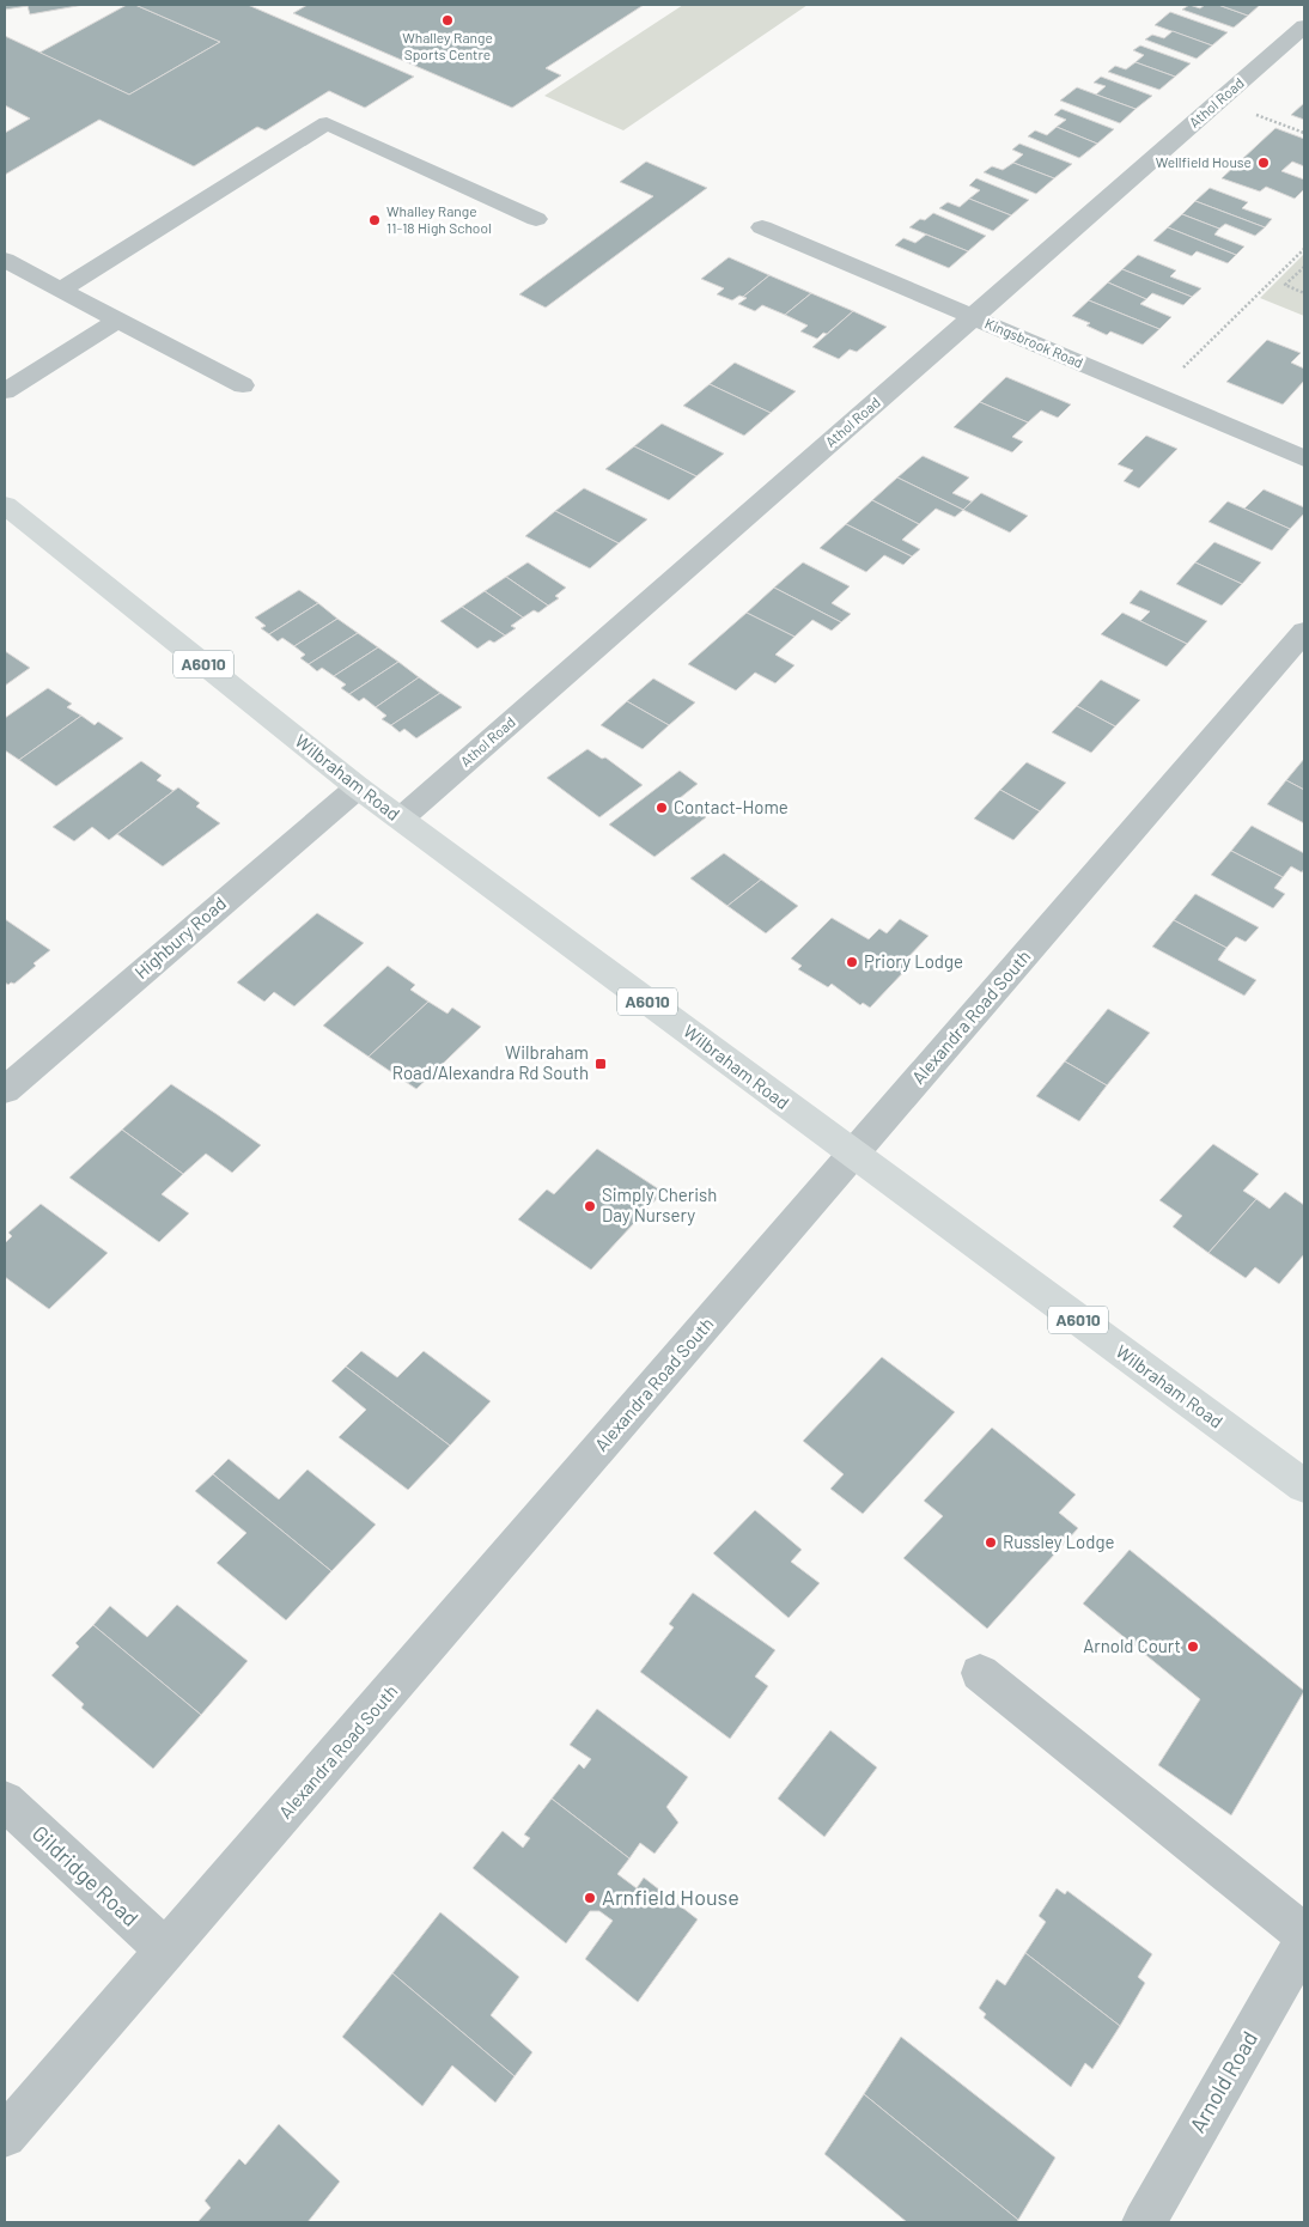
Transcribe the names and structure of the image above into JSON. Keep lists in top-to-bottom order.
{
  "streets": {
    "highway": ["A6010", "Wilbraham Road"],
    "street": [
      "Athol Road",
      "Kingsbrook Road",
      "Highbury Road",
      "Alexandra Road South",
      "Gildridge Road",
      "Arnold Road"
    ]
  },
  "crossings": [
    ["Athol Road", "Kingsbrook Road"],
    ["Athol Road", "Wilbraham Road"],
    ["Wilbraham Road", "Highbury Road"],
    ["Wilbraham Road", "Alexandra Road South"],
    ["Alexandra Road South", "Gildridge Road"]
  ],
  "places": {
    "other": [
      "Whalley Range Sports Centre",
      "Wellfield House",
      "Whalley Range 11-18 High School",
      "Contact-Home",
      "Priory Lodge",
      "Simply Cherish Day Nursery",
      "Russley Lodge",
      "Arnold Court",
      "Arnfield House"
    ],
    "transit": ["Wilbraham Road/Alexandra Rd South"]
  }
}
